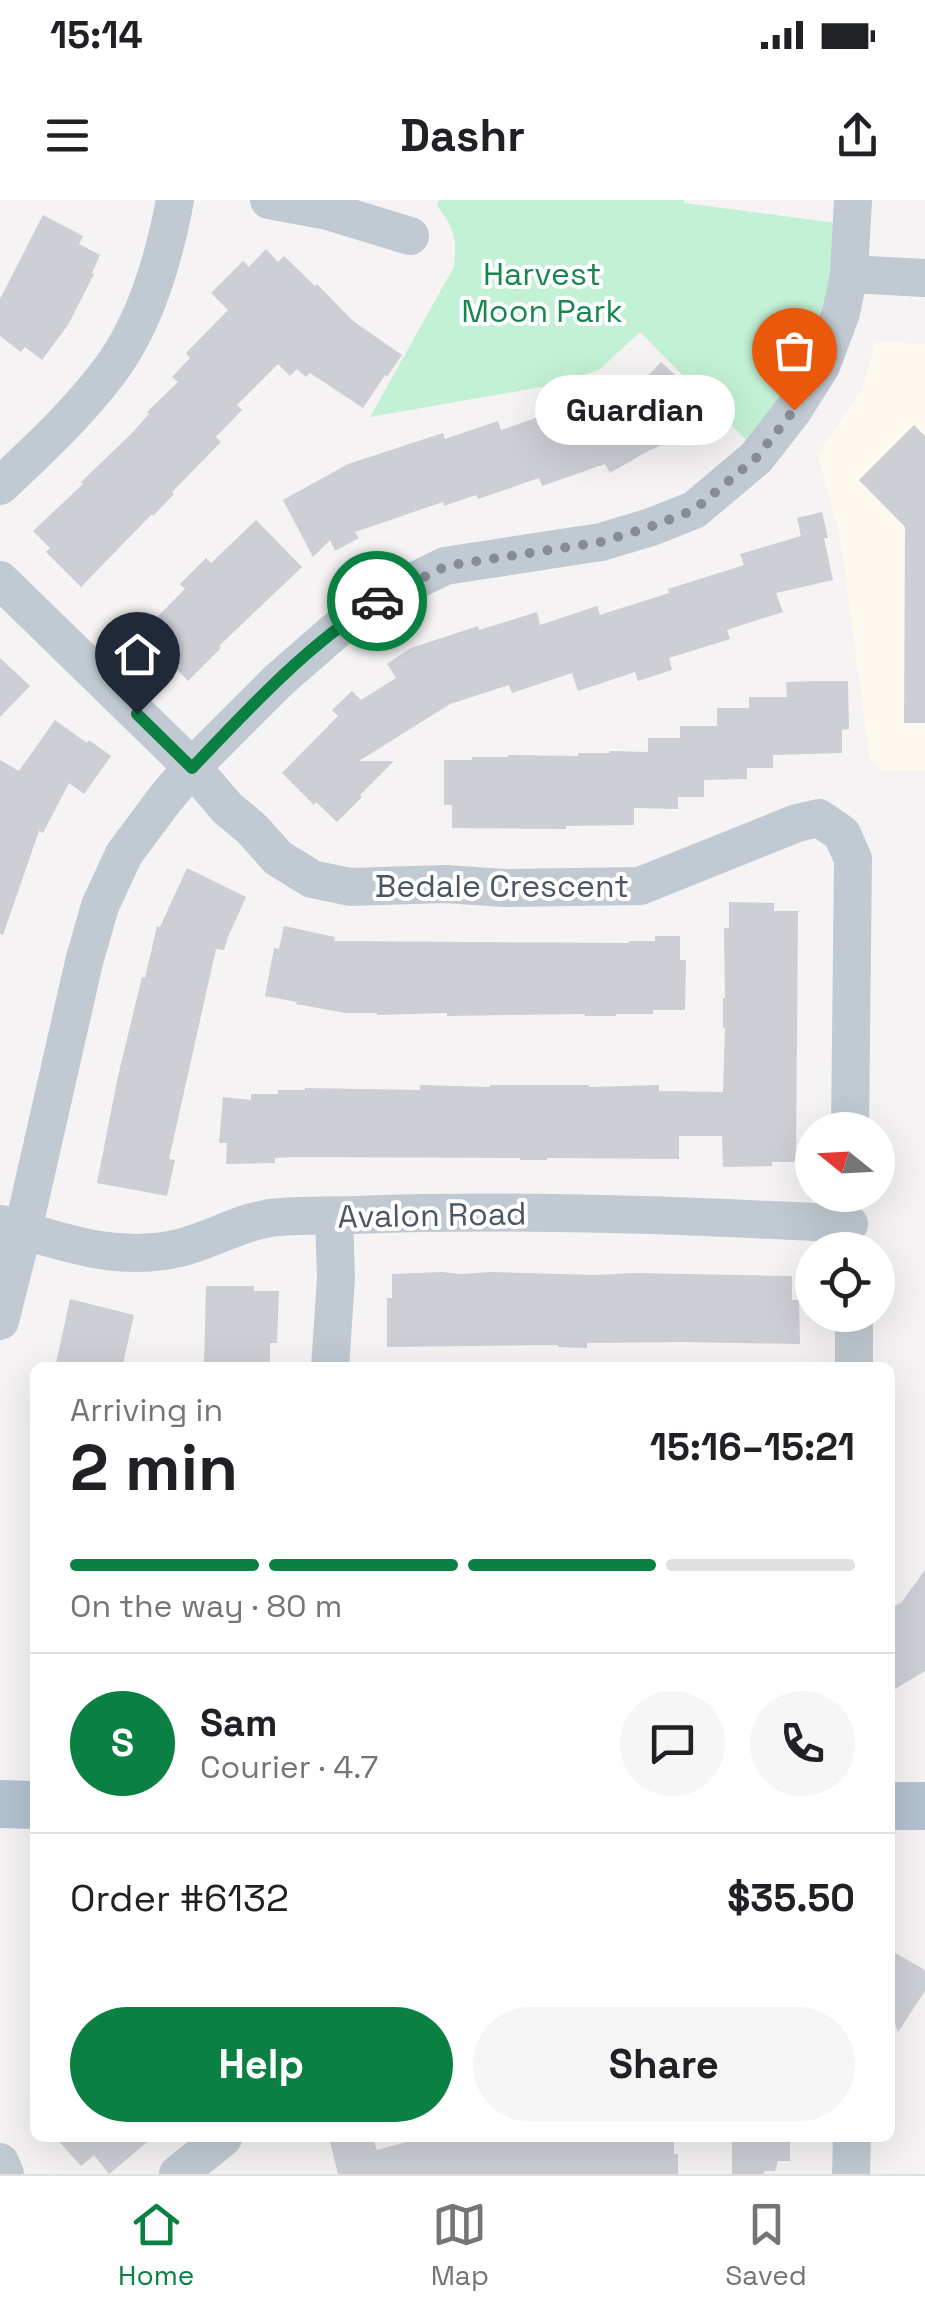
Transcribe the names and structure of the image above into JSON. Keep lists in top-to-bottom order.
{
  "streets": {
    "street": ["Bedale Crescent", "Avalon Road"]
  },
  "parks": ["Harvest Moon Park"],
  "places": ["Guardian"],
  "north": "left",
  "page": {
    "status": "15:14",
    "header": "Dashr",
    "bubble": "Guardian",
    "heading": ["2 min", "Arriving in", "15:16–15:21"],
    "panel": [
      "Sam",
      "Courier · 4.7",
      "Order #6132",
      "$35.50"
    ],
    "bar": "On the way · 80 m",
    "round": "S",
    "buttons": ["Help", "Share"],
    "tabs": ["Home", "Map", "Saved"]
  }
}
